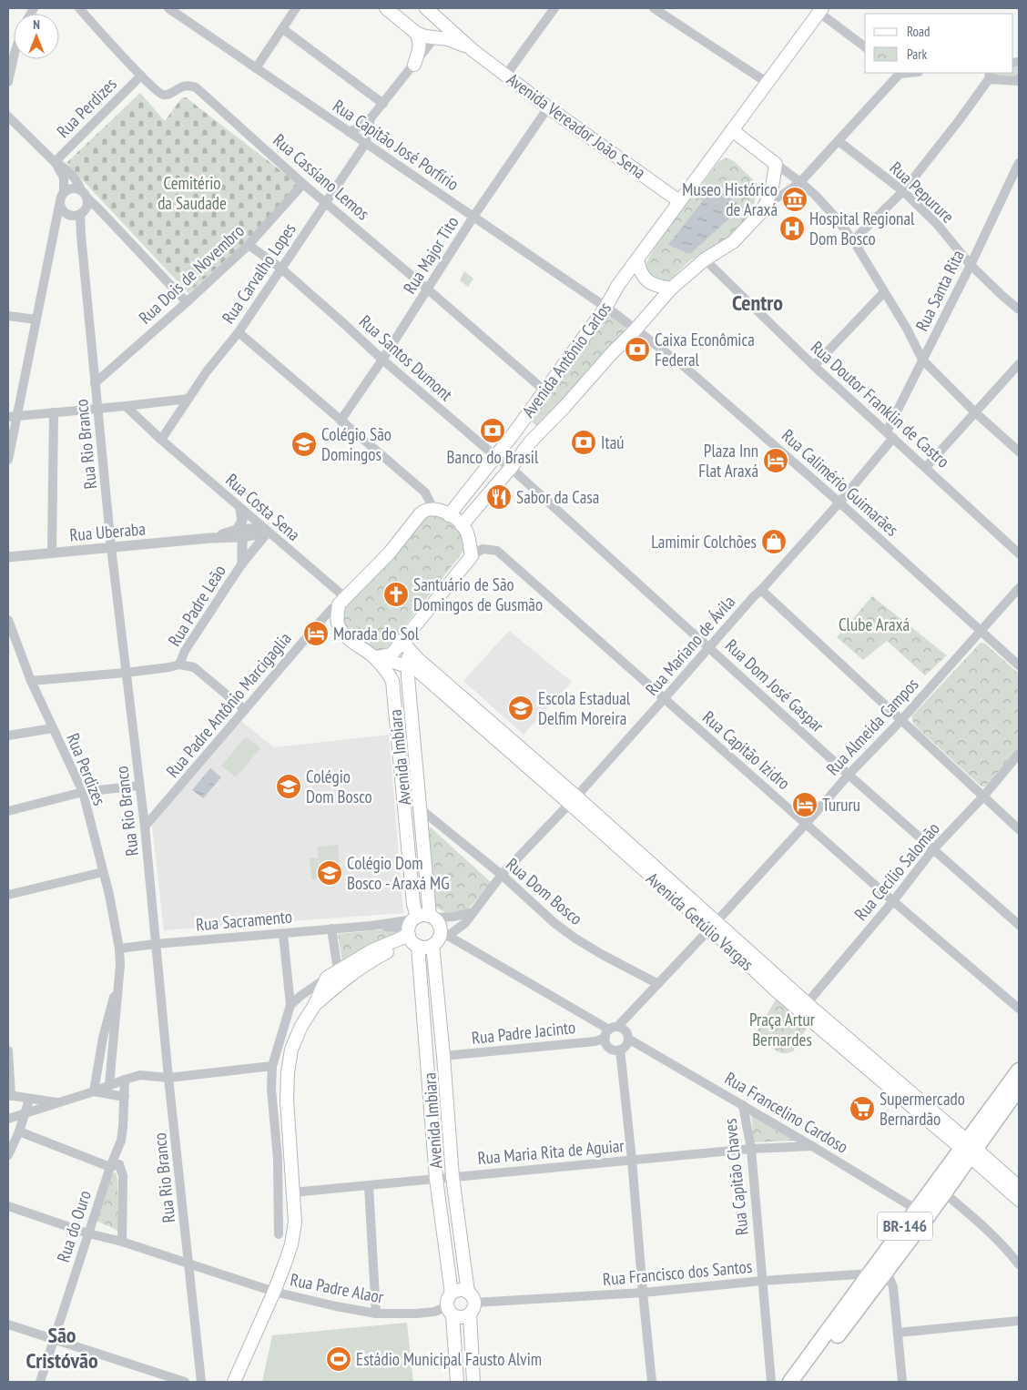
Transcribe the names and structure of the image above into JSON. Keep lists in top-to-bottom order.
{
  "streets": {
    "highway": ["BR-146"],
    "main road": [
      "Avenida Vereador João Sena",
      "Avenida Antônio Carlos",
      "Avenida Imbiara",
      "Avenida Getúlio Vargas"
    ],
    "street": [
      "Rua Perdizes",
      "Rua Capitão José Porfírio",
      "Rua Cassiano Lemos",
      "Rua Pepurure",
      "Rua Major Tito",
      "Rua Carvalho Lopes",
      "Rua Dois de Novembro",
      "Rua Santa Rita",
      "Rua Santos Dumont",
      "Rua Doutor Franklin de Castro",
      "Rua Rio Branco",
      "Rua Calimério Guimarães",
      "Rua Costa Sena",
      "Rua Uberaba",
      "Rua Padre Leão",
      "Rua Mariano de Ávila",
      "Rua Dom José Gaspar",
      "Rua Padre Antônio Marcigaglia",
      "Rua Almeida Campos",
      "Rua Capitão Izidro",
      "Rua Cecílio Salomão",
      "Rua Dom Bosco",
      "Rua Sacramento",
      "Rua Padre Jacinto",
      "Rua Francelino Cardoso",
      "Rua Maria Rita de Aguiar",
      "Rua Capitão Chaves",
      "Rua do Ouro",
      "Rua Francisco dos Santos",
      "Rua Padre Alaor"
    ]
  },
  "crossings": [
    ["Rua Perdizes", "Rua Cassiano Lemos"],
    ["Rua Perdizes", "Rua Sacramento"],
    ["Avenida Vereador João Sena", "Rua Major Tito"],
    ["Avenida Vereador João Sena", "Rua Carvalho Lopes"],
    ["Avenida Vereador João Sena", "Avenida Antônio Carlos"],
    ["Rua Capitão José Porfírio", "Rua Major Tito"],
    ["Rua Capitão José Porfírio", "Rua Carvalho Lopes"],
    ["Rua Capitão José Porfírio", "Avenida Antônio Carlos"],
    ["Rua Capitão José Porfírio", "Rua Calimério Guimarães"],
    ["Rua Cassiano Lemos", "Rua Major Tito"],
    ["Rua Cassiano Lemos", "Rua Carvalho Lopes"],
    ["Rua Cassiano Lemos", "Rua Dois de Novembro"],
    ["Rua Cassiano Lemos", "Avenida Antônio Carlos"],
    ["Rua Pepurure", "Rua Santa Rita"],
    ["Rua Major Tito", "Rua Santos Dumont"],
    ["Rua Carvalho Lopes", "Rua Santos Dumont"],
    ["Rua Carvalho Lopes", "Rua Costa Sena"],
    ["Rua Dois de Novembro", "Rua Santos Dumont"],
    ["Rua Dois de Novembro", "Rua Rio Branco"],
    ["Rua Santa Rita", "Rua Doutor Franklin de Castro"],
    ["Rua Santa Rita", "Rua Mariano de Ávila"],
    ["Rua Santos Dumont", "Avenida Antônio Carlos"],
    ["Rua Santos Dumont", "Rua Dom José Gaspar"],
    ["Avenida Antônio Carlos", "Rua Doutor Franklin de Castro"],
    ["Avenida Antônio Carlos", "Rua Calimério Guimarães"],
    ["Avenida Antônio Carlos", "Rua Dom José Gaspar"],
    ["Rua Doutor Franklin de Castro", "Rua Mariano de Ávila"],
    ["Rua Rio Branco", "Rua Uberaba"],
    ["Rua Rio Branco", "Rua Padre Antônio Marcigaglia"],
    ["Rua Rio Branco", "Rua Sacramento"],
    ["Rua Rio Branco", "Rua Padre Alaor"],
    ["Rua Calimério Guimarães", "Rua Mariano de Ávila"],
    ["Rua Calimério Guimarães", "Rua Almeida Campos"],
    ["Rua Costa Sena", "Rua Uberaba"],
    ["Rua Costa Sena", "Rua Padre Leão"],
    ["Rua Costa Sena", "Rua Padre Antônio Marcigaglia"],
    ["Rua Uberaba", "Rua Padre Leão"],
    ["Rua Mariano de Ávila", "Rua Dom José Gaspar"],
    ["Rua Mariano de Ávila", "Rua Capitão Izidro"],
    ["Rua Mariano de Ávila", "Avenida Imbiara"],
    ["Rua Mariano de Ávila", "Rua Dom Bosco"],
    ["Rua Mariano de Ávila", "Avenida Getúlio Vargas"],
    ["Rua Dom José Gaspar", "Rua Almeida Campos"],
    ["Rua Dom José Gaspar", "Rua Cecílio Salomão"],
    ["Rua Almeida Campos", "Rua Capitão Izidro"],
    ["Rua Almeida Campos", "Rua Dom Bosco"],
    ["Rua Almeida Campos", "Avenida Getúlio Vargas"],
    ["Rua Almeida Campos", "Rua Padre Jacinto"],
    ["Rua Almeida Campos", "Rua Francelino Cardoso"],
    ["Rua Capitão Izidro", "Rua Cecílio Salomão"],
    ["Avenida Imbiara", "Rua Dom Bosco"],
    ["Avenida Imbiara", "Rua Sacramento"],
    ["Avenida Imbiara", "Avenida Getúlio Vargas"],
    ["Avenida Imbiara", "Rua Padre Jacinto"],
    ["Avenida Imbiara", "Rua Maria Rita de Aguiar"],
    ["Avenida Imbiara", "Rua Francisco dos Santos"],
    ["Avenida Imbiara", "Rua Padre Alaor"],
    ["Rua Cecílio Salomão", "Avenida Getúlio Vargas"],
    ["Avenida Getúlio Vargas", "BR-146"],
    ["Rua Padre Jacinto", "Rua Francelino Cardoso"],
    ["Rua Francelino Cardoso", "Rua Maria Rita de Aguiar"],
    ["Rua Francelino Cardoso", "Rua Capitão Chaves"],
    ["Rua Francelino Cardoso", "BR-146"],
    ["Rua Maria Rita de Aguiar", "Rua Capitão Chaves"],
    ["Rua Capitão Chaves", "Rua Francisco dos Santos"],
    ["Rua do Ouro", "Rua Padre Alaor"],
    ["BR-146", "Rua Francisco dos Santos"],
    ["Rua Francisco dos Santos", "Rua Padre Alaor"]
  ],
  "districts": ["Centro", "São Cristóvão"],
  "parks": ["Cemitério da Saudade", "Clube Araxá", "Praça Artur Bernardes"],
  "places": {
    "museum": ["Museo Histórico de Araxá"],
    "hospital": ["Hospital Regional Dom Bosco"],
    "bank": ["Caixa Econômica Federal", "Banco do Brasil", "Itaú"],
    "school or university": [
      "Colégio São Domingos",
      "Escola Estadual Delfim Moreira",
      "Colégio Dom Bosco",
      "Colégio Dom Bosco - Araxá MG"
    ],
    "hotel": ["Plaza Inn Flat Araxá", "Morada do Sol", "Tururu"],
    "restaurant": ["Sabor da Casa"],
    "shop": ["Lamimir Colchões"],
    "church": ["Santuário de São Domingos de Gusmão"],
    "supermarket": ["Supermercado Bernardão"],
    "sports": ["Estádio Municipal Fausto Alvim"]
  },
  "legend": ["Road", "Park"],
  "north": "top"
}
